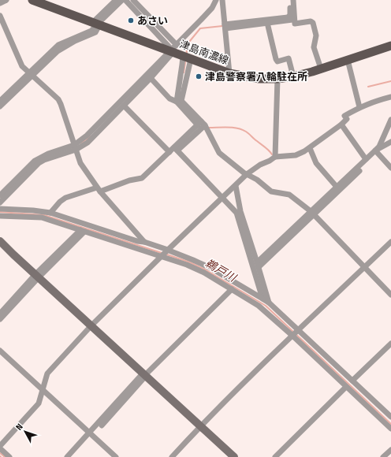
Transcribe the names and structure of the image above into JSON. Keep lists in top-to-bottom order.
{
  "streets": {
    "main road": ["津島南濃線"]
  },
  "water": ["鵜戸川"],
  "places": ["あさい", "津島警察署八輪駐在所"],
  "north": "top left"
}
